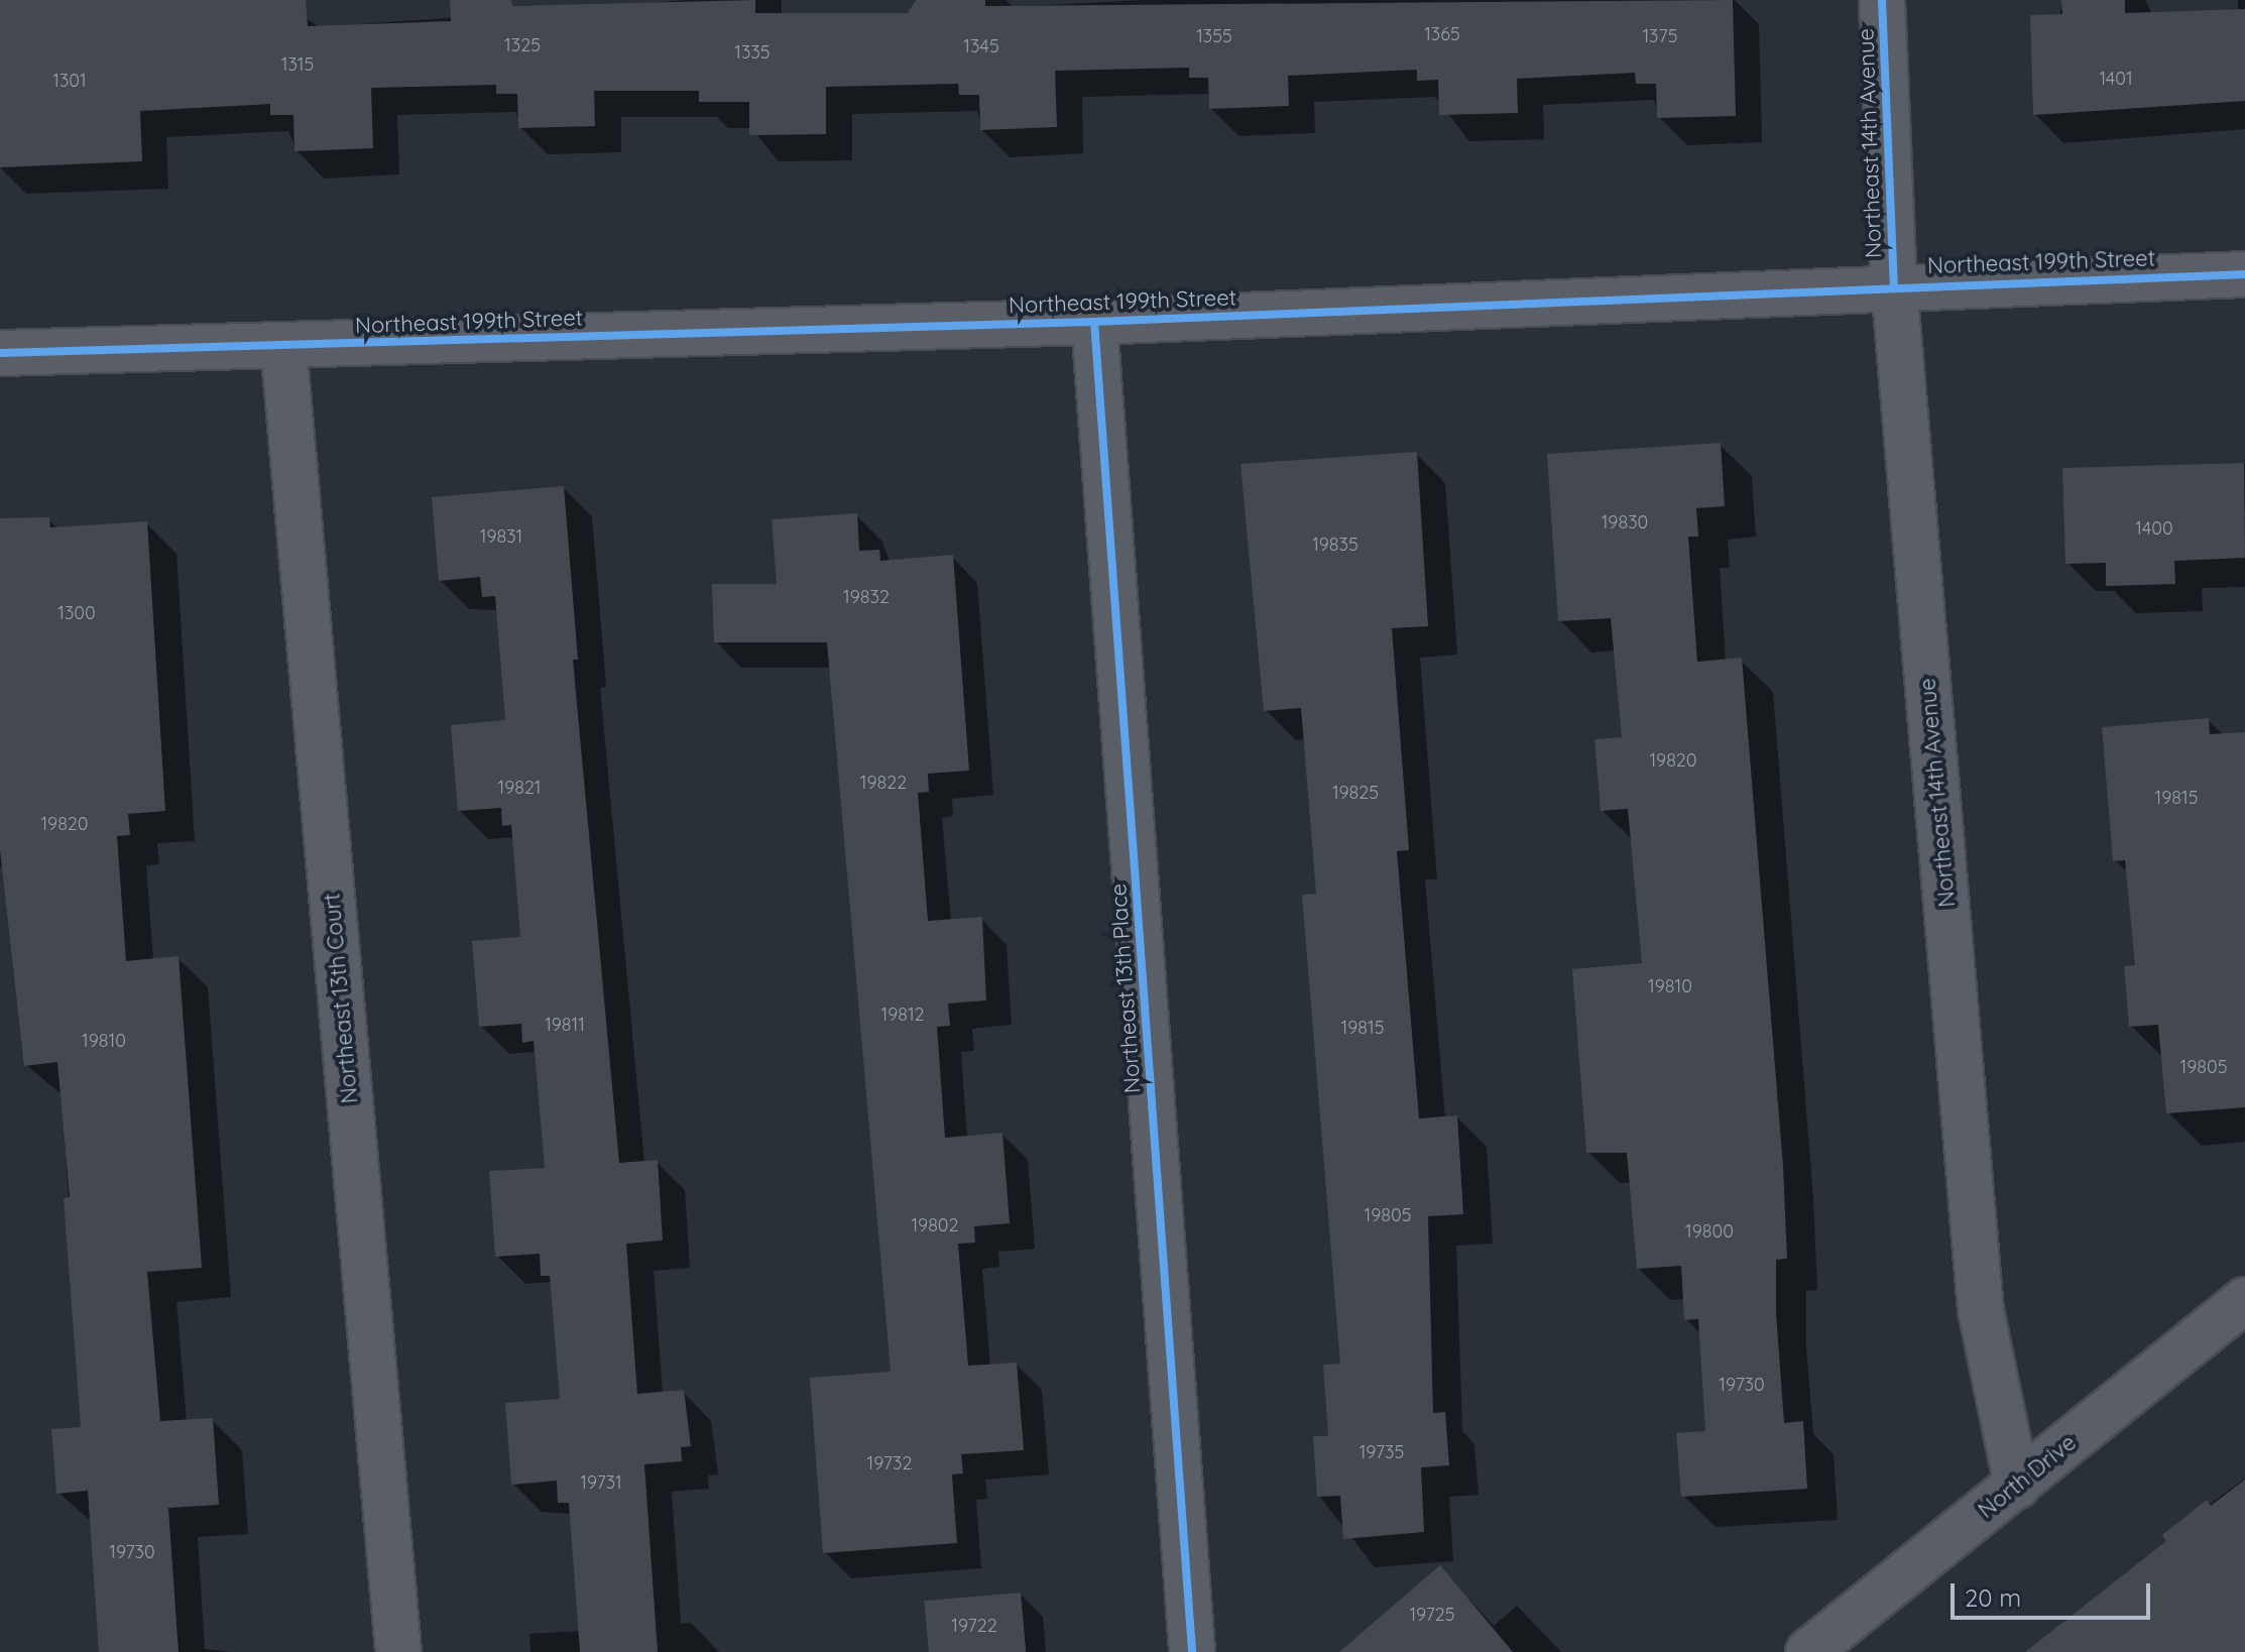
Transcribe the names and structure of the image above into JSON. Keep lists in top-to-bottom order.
{
  "streets": {
    "street": [
      "Northeast 14th Avenue",
      "Northeast 199th Street",
      "Northeast 13th Place",
      "Northeast 13th Court",
      "North Drive"
    ]
  },
  "crossings": [
    ["Northeast 14th Avenue", "Northeast 199th Street"],
    ["Northeast 14th Avenue", "North Drive"],
    ["Northeast 199th Street", "Northeast 13th Place"],
    ["Northeast 199th Street", "Northeast 13th Court"]
  ],
  "house_numbers": [
    "1365",
    "1355",
    "1375",
    "1325",
    "1345",
    "1335",
    "1315",
    "1401",
    "1301",
    "19830",
    "1400",
    "19831",
    "19835",
    "19832",
    "1300",
    "19820",
    "19822",
    "19821",
    "19825",
    "19815",
    "19820",
    "19810",
    "19812",
    "19811",
    "19815",
    "19810",
    "19805",
    "19805",
    "19802",
    "19800",
    "19730",
    "19735",
    "19732",
    "19731",
    "19730",
    "19725",
    "19722"
  ],
  "scale_bar": "20 m"
}
